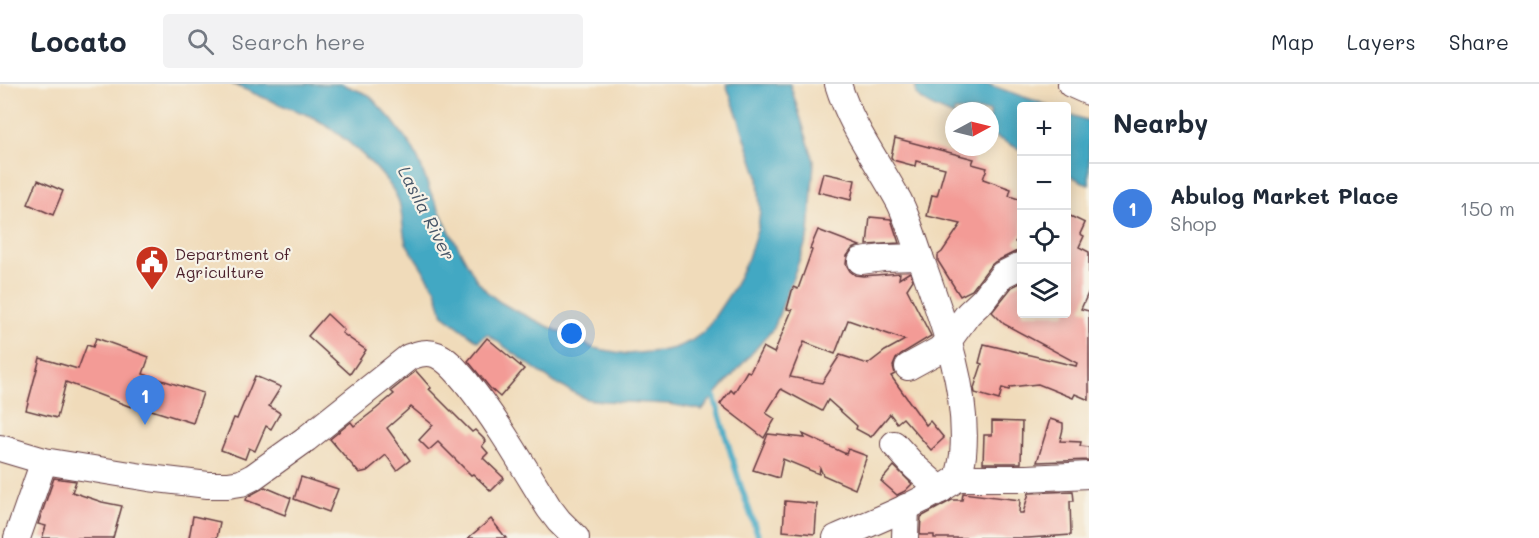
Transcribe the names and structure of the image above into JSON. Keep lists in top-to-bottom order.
{
  "water": ["Lasila River"],
  "places": {
    "public building": ["Department of Agriculture"]
  },
  "north": "right",
  "page": {
    "header": "Locato",
    "search": "Search here",
    "nav": ["Map", "Layers", "Share"],
    "heading": "Nearby",
    "map_buttons": ["+", "−"],
    "list": [
      {
        "mark": "1",
        "name": "Abulog Market Place",
        "note": "Shop",
        "value": "150 m"
      }
    ],
    "pins": "1"
  }
}
